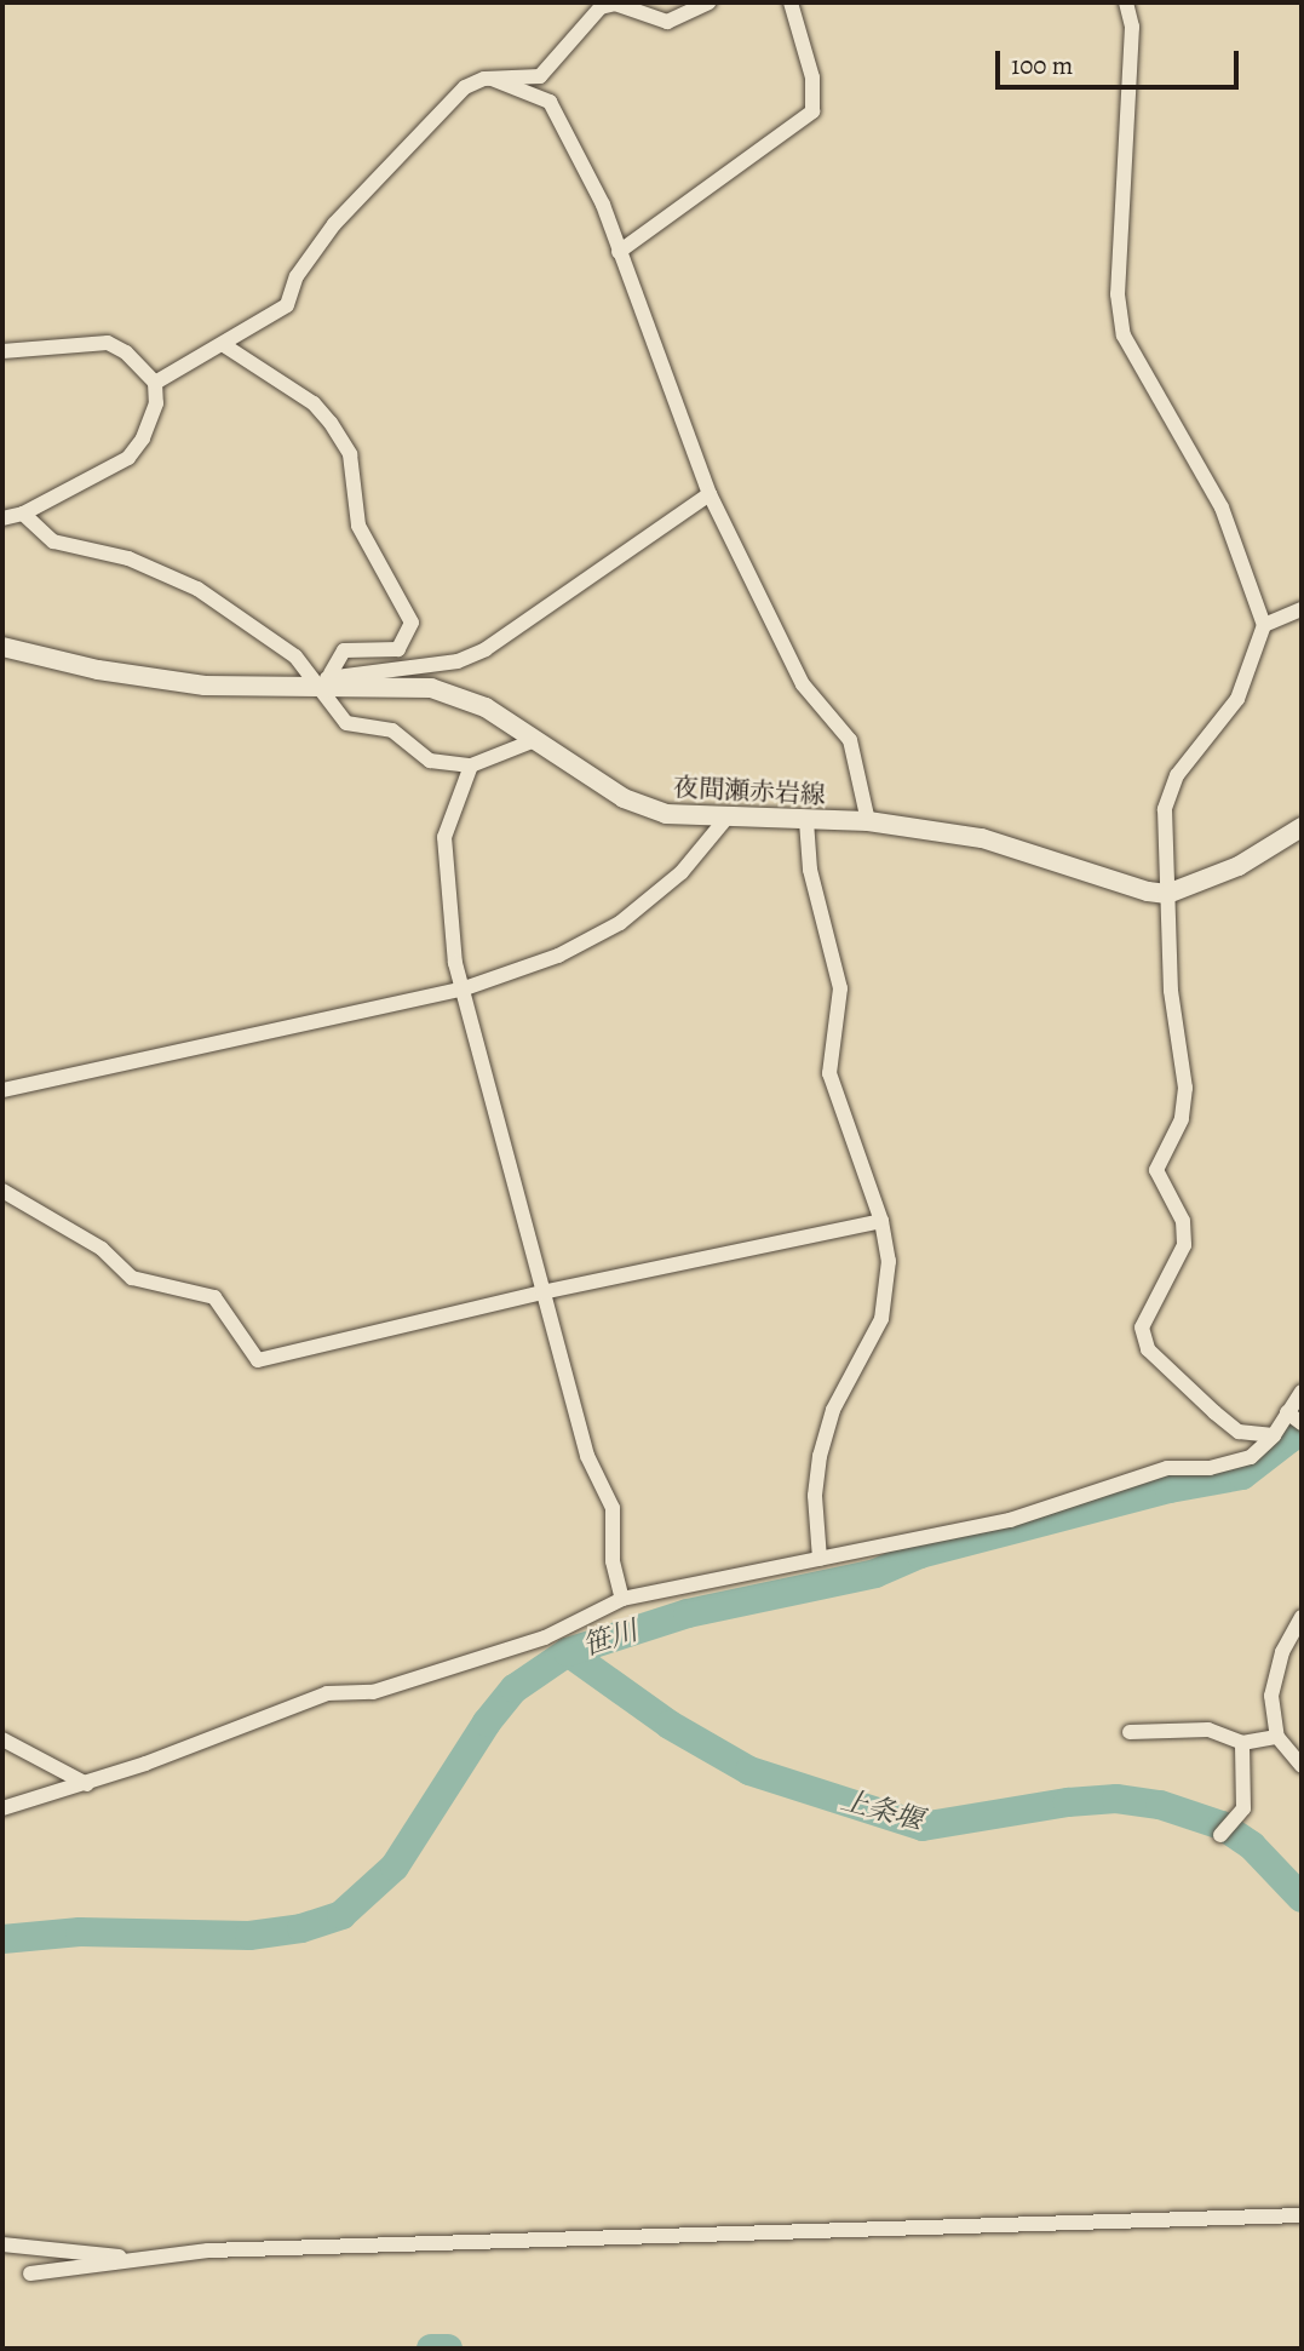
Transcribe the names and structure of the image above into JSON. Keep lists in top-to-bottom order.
{
  "streets": {
    "main road": ["夜間瀬赤岩線"]
  },
  "water": ["笹川", "上条堰"],
  "scale_bar": "100 m"
}
